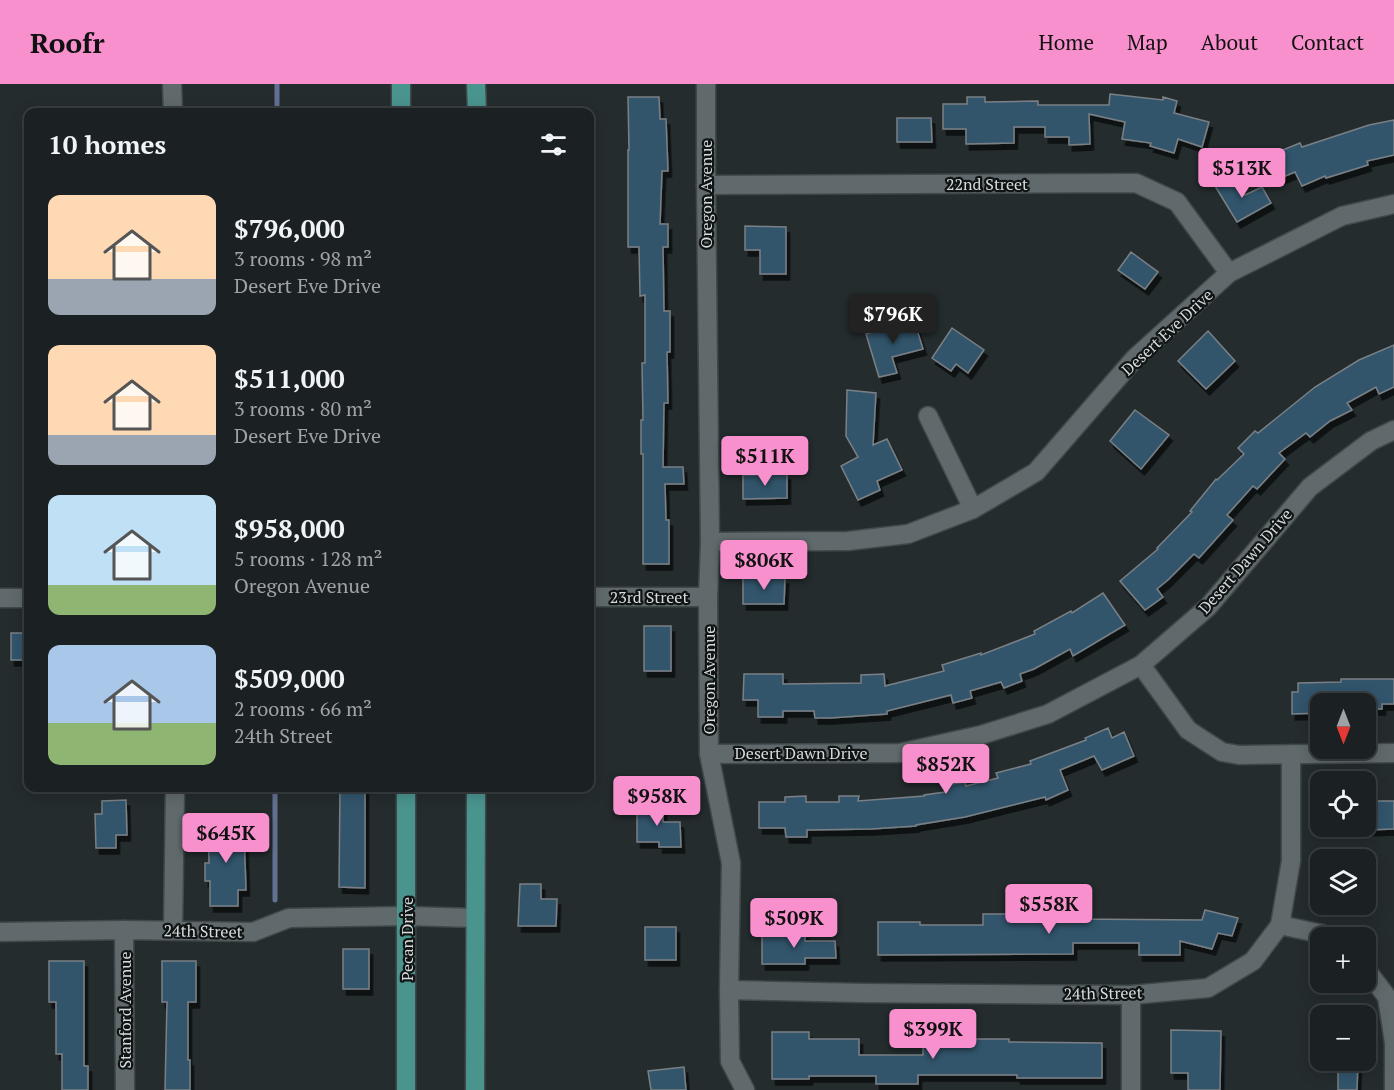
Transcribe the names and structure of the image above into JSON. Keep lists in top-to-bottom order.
{
  "streets": {
    "main road": ["Pecan Drive"],
    "street": [
      "22nd Street",
      "Oregon Avenue",
      "Desert Eve Drive",
      "Desert Dawn Drive",
      "23rd Street",
      "24th Street",
      "Stanford Avenue"
    ]
  },
  "crossings": [
    ["22nd Street", "Oregon Avenue"],
    ["22nd Street", "Desert Eve Drive"],
    ["Oregon Avenue", "Desert Eve Drive"],
    ["Oregon Avenue", "Desert Dawn Drive"],
    ["Oregon Avenue", "23rd Street"],
    ["Oregon Avenue", "24th Street"],
    ["24th Street", "Pecan Drive"],
    ["24th Street", "Stanford Avenue"]
  ],
  "north": "bottom",
  "page": {
    "header": "Roofr",
    "nav": [
      "Home",
      "Map",
      "About",
      "Contact"
    ],
    "heading": "10 homes",
    "price": [
      "$513K",
      "$796K",
      "$511K",
      "$806K",
      "$852K",
      "$958K",
      "$645K",
      "$558K",
      "$509K",
      "$399K"
    ],
    "list": [
      {
        "name": "$796,000",
        "note": "3 rooms · 98 m² · Desert Eve Drive"
      },
      {
        "name": "$511,000",
        "note": "3 rooms · 80 m² · Desert Eve Drive"
      },
      {
        "name": "$958,000",
        "note": "5 rooms · 128 m² · Oregon Avenue"
      },
      {
        "name": "$509,000",
        "note": "2 rooms · 66 m² · 24th Street"
      }
    ],
    "map_buttons": ["+", "−"]
  }
}
